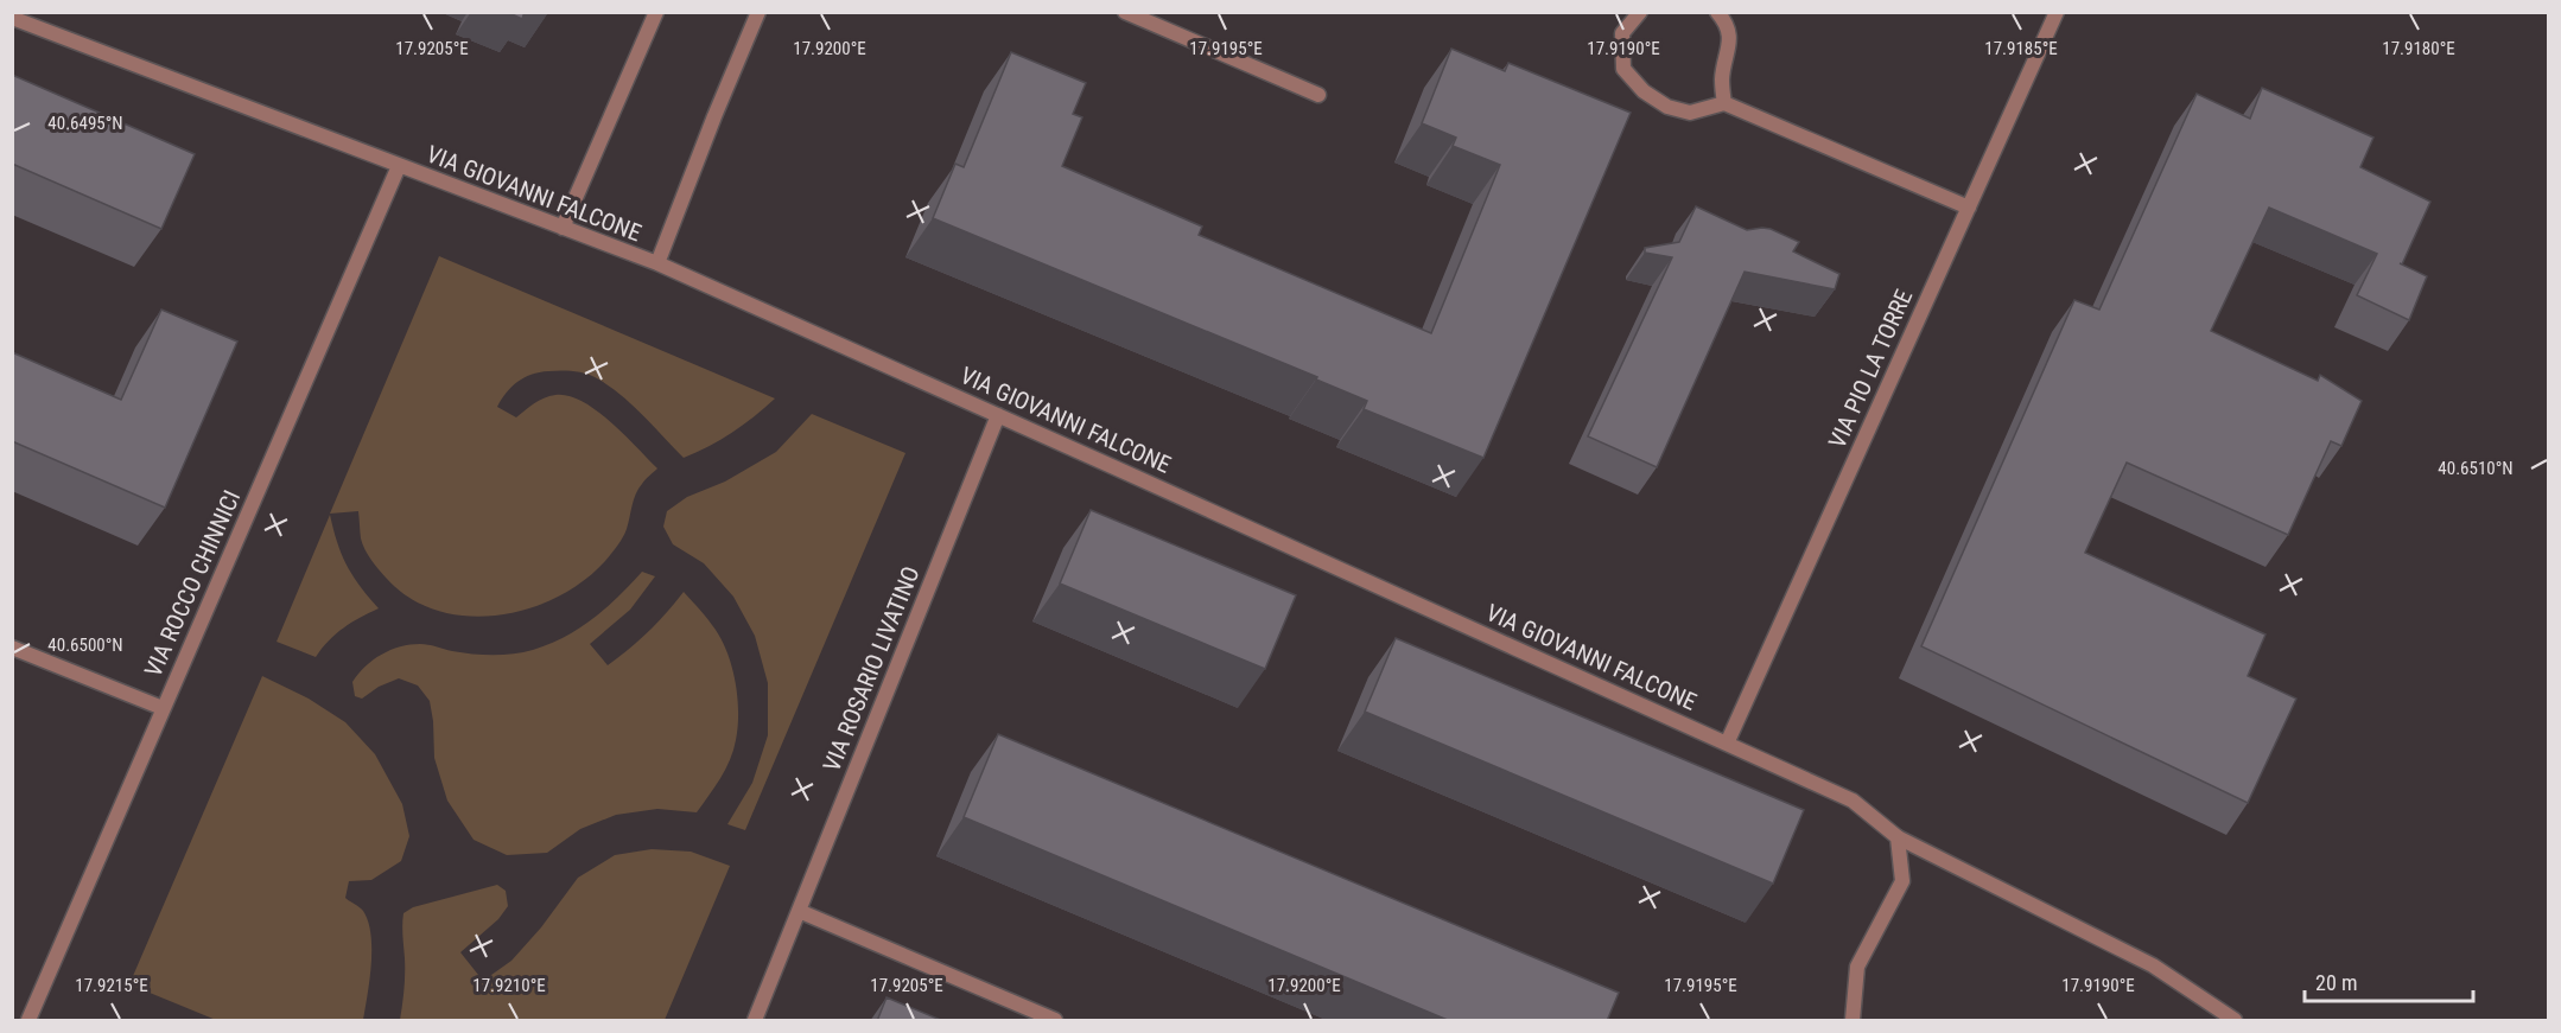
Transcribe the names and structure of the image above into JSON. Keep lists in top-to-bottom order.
{
  "streets": {
    "street": [
      "VIA GIOVANNI FALCONE",
      "VIA PIO LA TORRE",
      "VIA ROCCO CHINNICI",
      "VIA ROSARIO LIVATINO"
    ]
  },
  "crossings": [
    ["VIA GIOVANNI FALCONE", "VIA PIO LA TORRE"],
    ["VIA GIOVANNI FALCONE", "VIA ROCCO CHINNICI"],
    ["VIA GIOVANNI FALCONE", "VIA ROSARIO LIVATINO"]
  ],
  "scale_bar": "20 m",
  "coordinates": [
    "17.9205°E",
    "17.9200°E",
    "17.9195°E",
    "17.9190°E",
    "17.9185°E",
    "17.9180°E",
    "40.6495°N",
    "40.6510°N",
    "40.6500°N",
    "17.9215°E",
    "17.9210°E"
  ]
}
